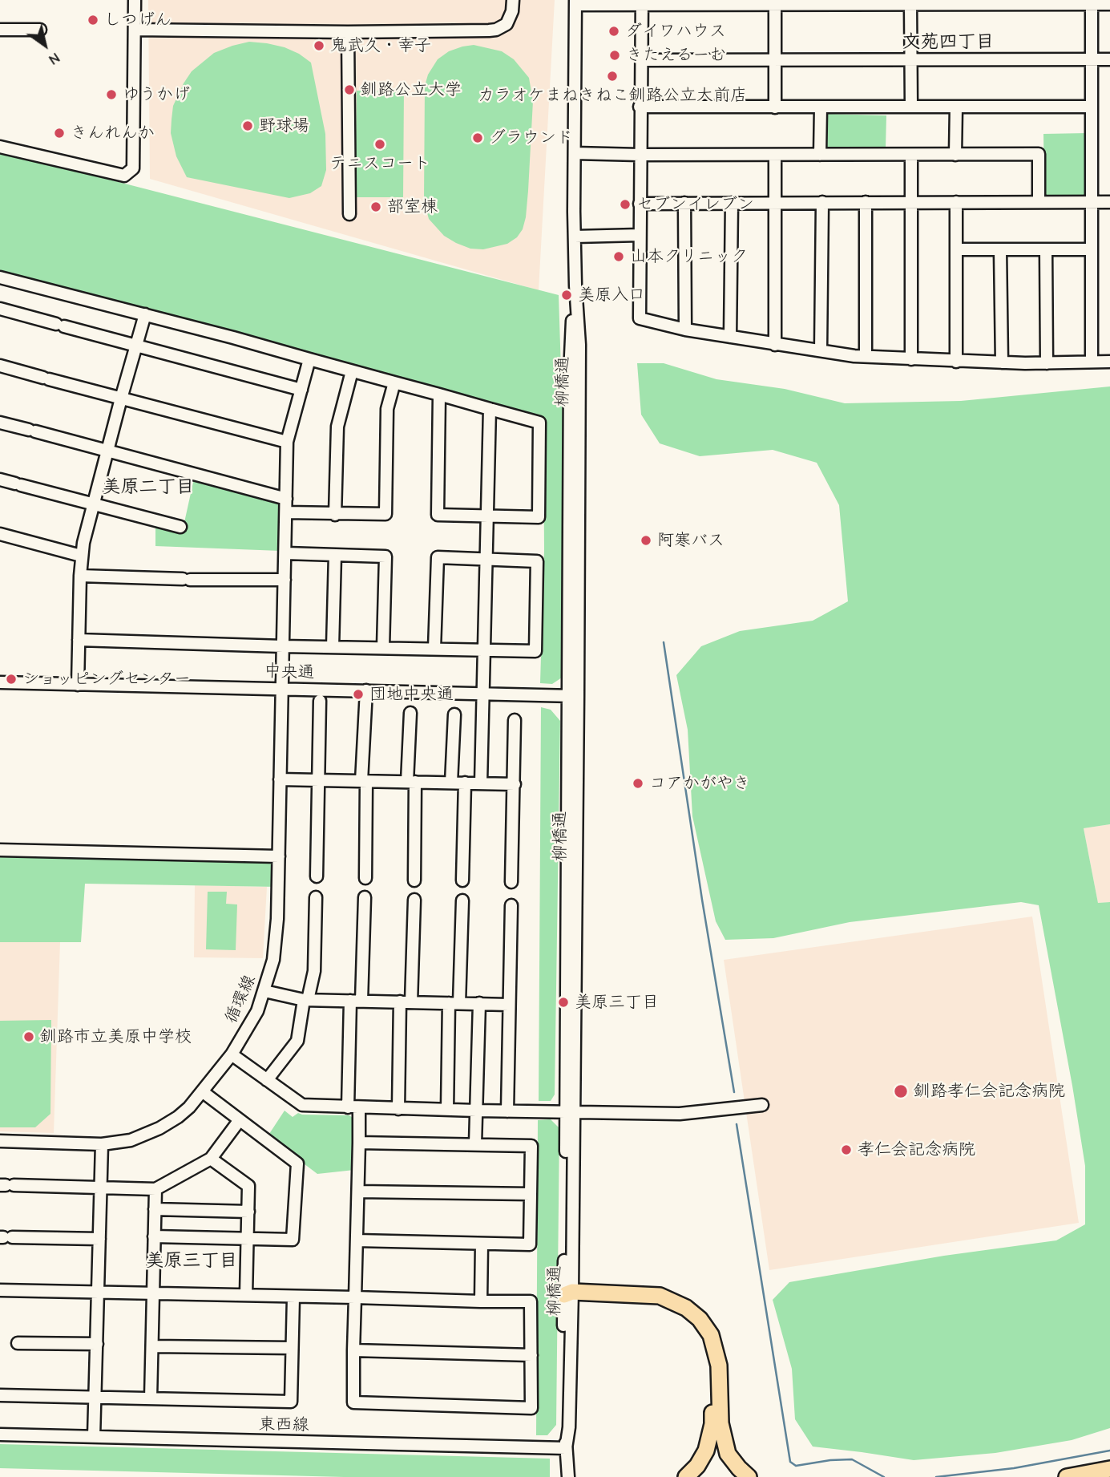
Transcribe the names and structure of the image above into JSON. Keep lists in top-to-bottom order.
{
  "streets": {
    "street": [
      "柳橋通",
      "中央通",
      "循環線",
      "東西線"
    ]
  },
  "crossings": [
    ["柳橋通", "中央通"],
    ["柳橋通", "東西線"],
    ["中央通", "循環線"]
  ],
  "districts": ["文苑四丁目", "美原二丁目", "美原三丁目"],
  "places": [
    "しつげん",
    "ダイワハウス",
    "鬼武久・幸子",
    "きたえるーむ",
    "カラオケまねきねこ釧路公立大前店",
    "釧路公立大学",
    "ゆうかげ",
    "野球場",
    "きんれんか",
    "グラウンド",
    "テニスコート",
    "セブンイレブン",
    "部室棟",
    "山本クリニック",
    "美原入口",
    "阿寒バス",
    "ショッピングセンター",
    "団地中央通",
    "コアかがやき",
    "美原三丁目",
    "釧路市立美原中学校",
    "釧路孝仁会記念病院",
    "孝仁会記念病院"
  ],
  "north": "bottom right"
}
